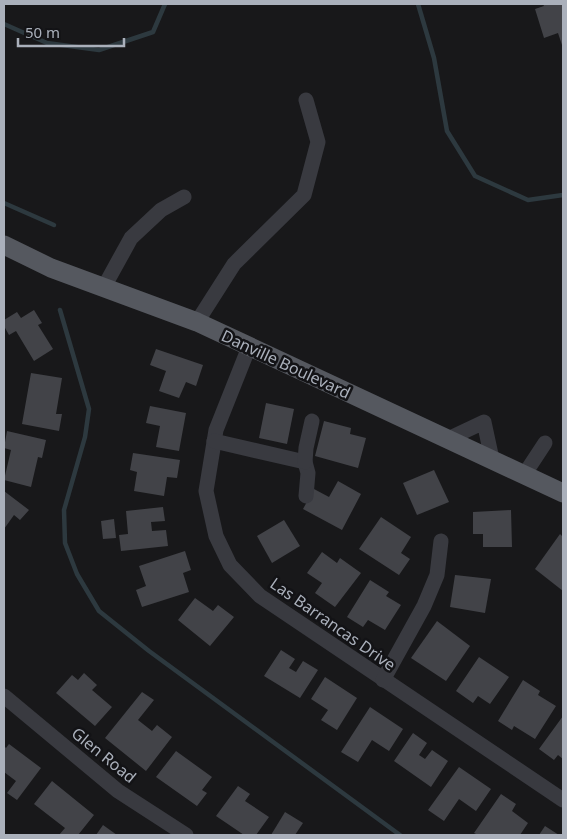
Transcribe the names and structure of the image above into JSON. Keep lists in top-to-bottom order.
{
  "streets": {
    "main road": ["Danville Boulevard"],
    "street": ["Las Barrancas Drive", "Glen Road"]
  },
  "crossings": [
    ["Danville Boulevard", "Las Barrancas Drive"]
  ],
  "scale_bar": "50 m"
}
